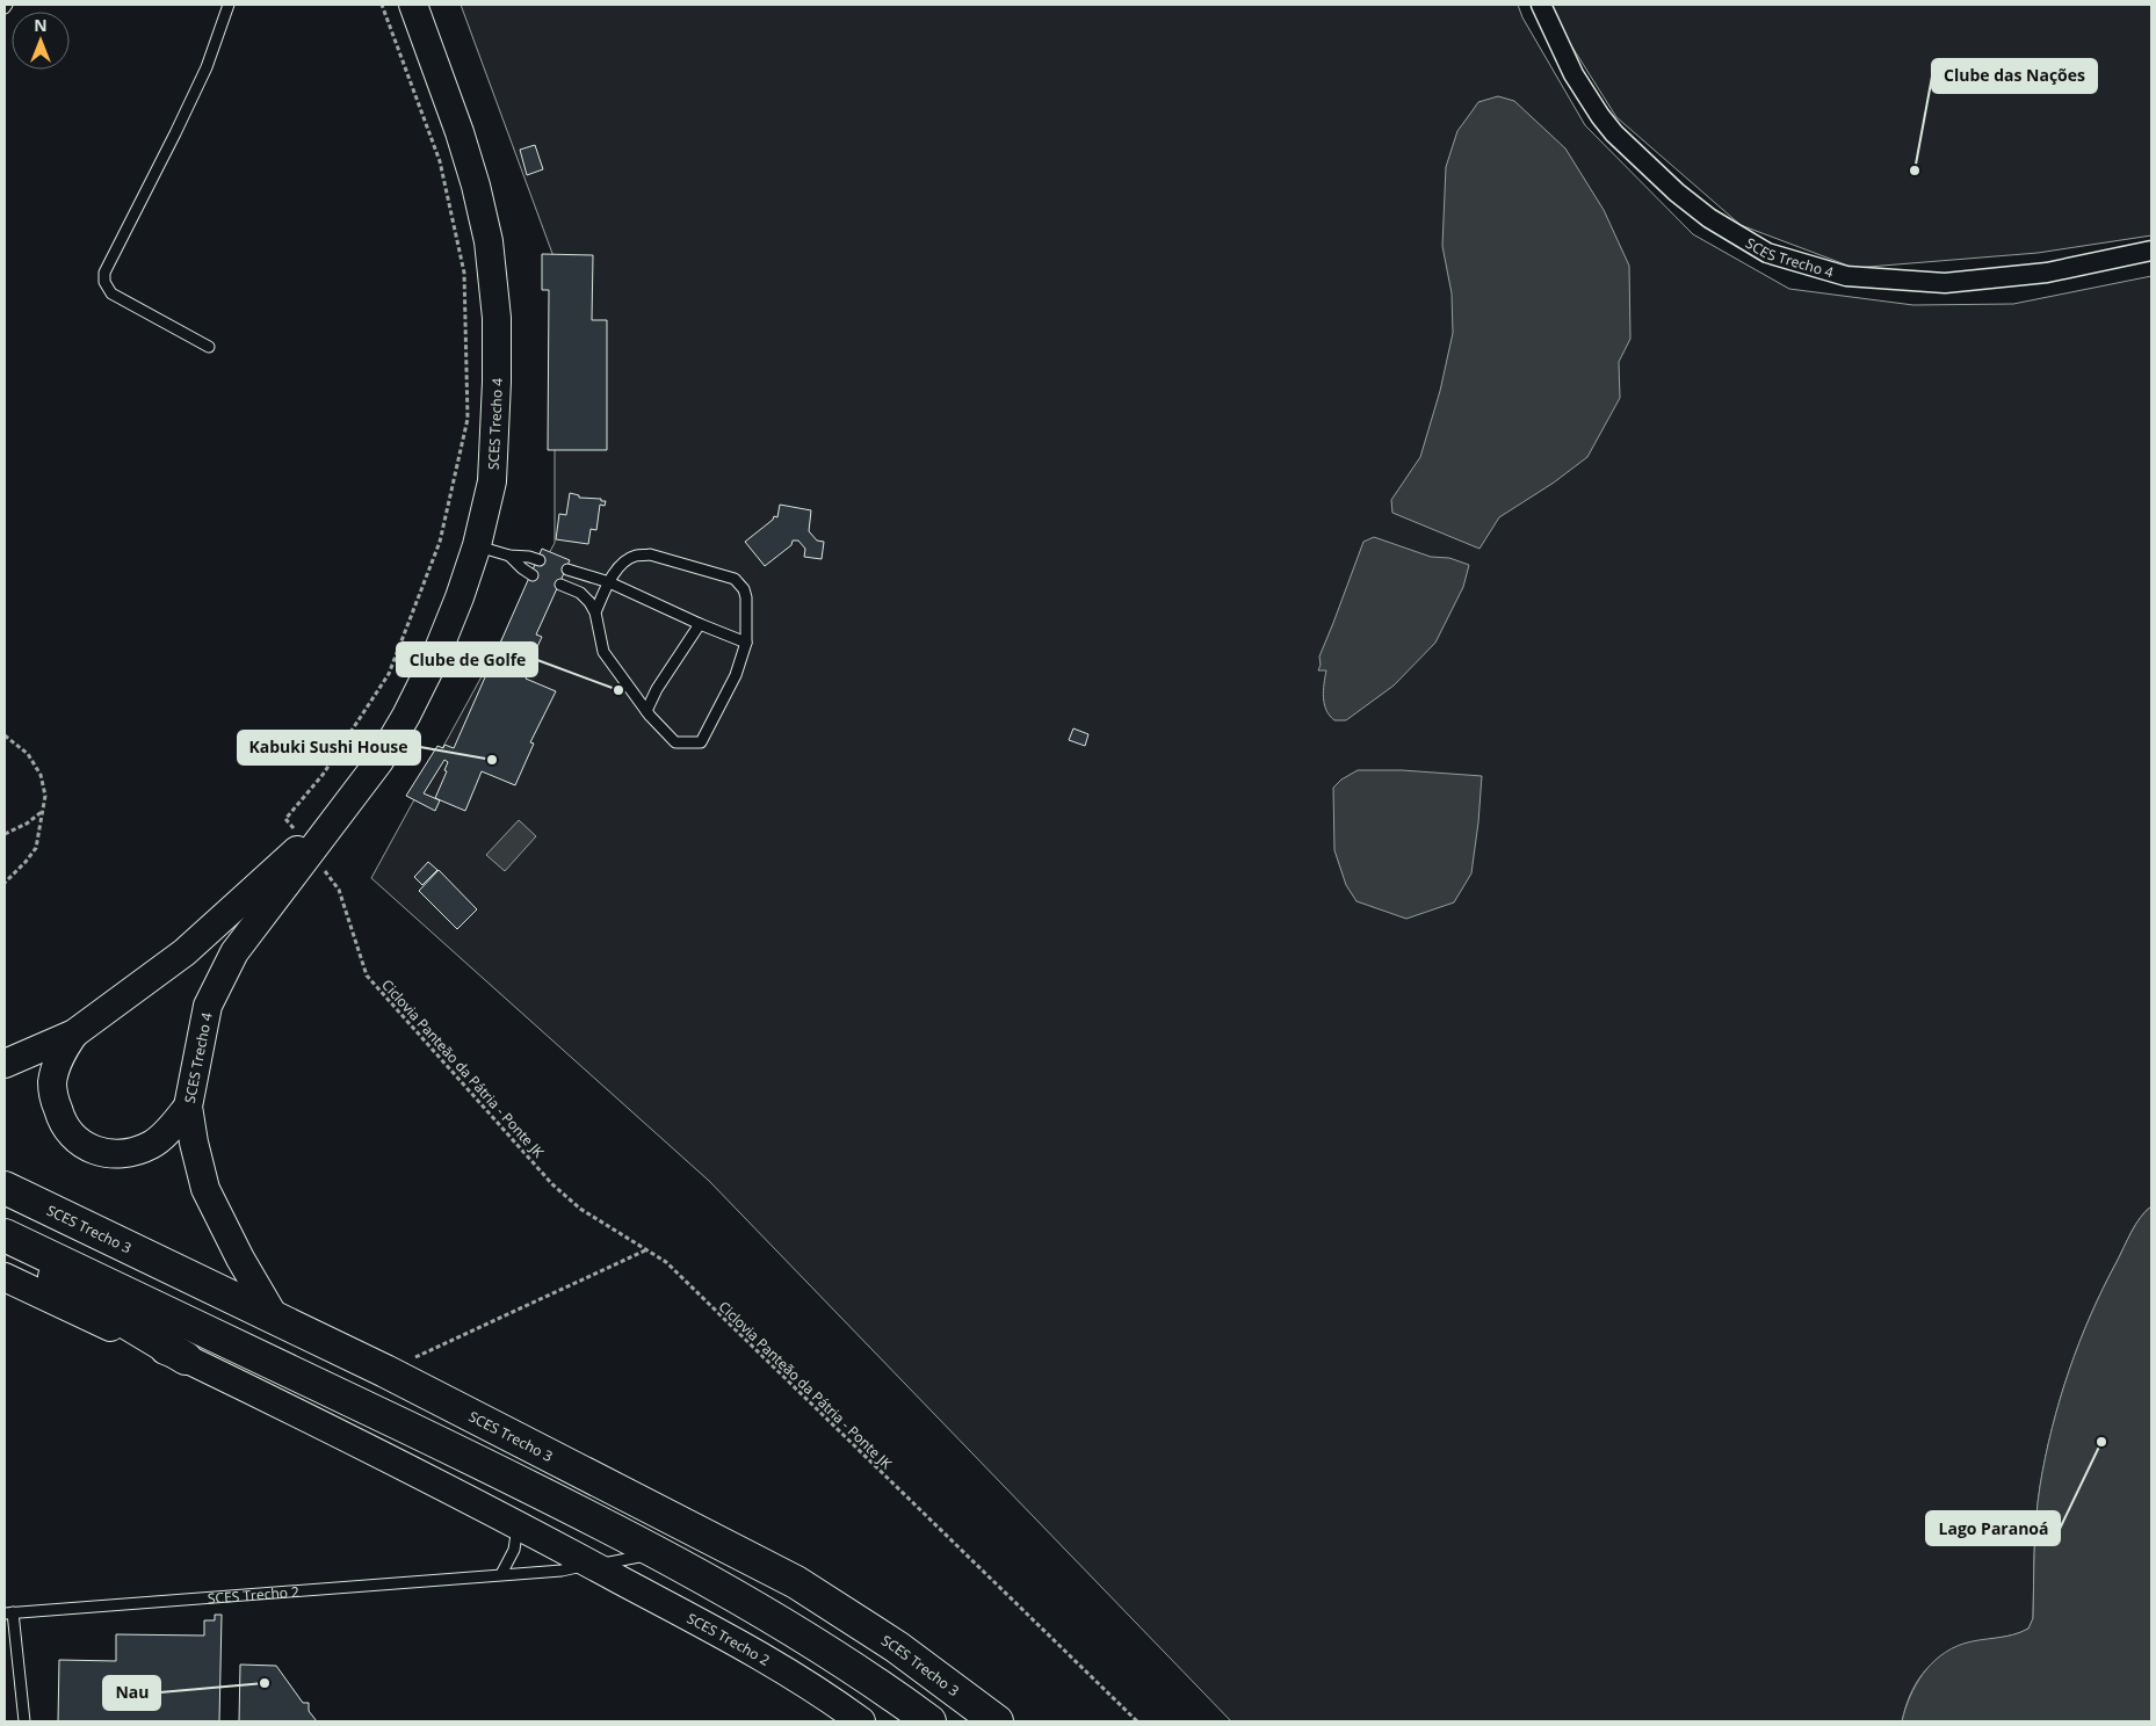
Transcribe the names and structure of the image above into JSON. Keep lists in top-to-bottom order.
{
  "streets": {
    "highway": ["SCES Trecho 3"],
    "street": ["SCES Trecho 4", "SCES Trecho 2"],
    "path": ["Ciclovia Panteão da Pátria - Ponte JK"]
  },
  "crossings": [
    ["SCES Trecho 4", "Ciclovia Panteão da Pátria - Ponte JK"],
    ["SCES Trecho 4", "SCES Trecho 3"]
  ],
  "places": [
    "Clube das Nações",
    "Clube de Golfe",
    "Kabuki Sushi House",
    "Lago Paranoá",
    "Nau"
  ],
  "north": "top"
}
